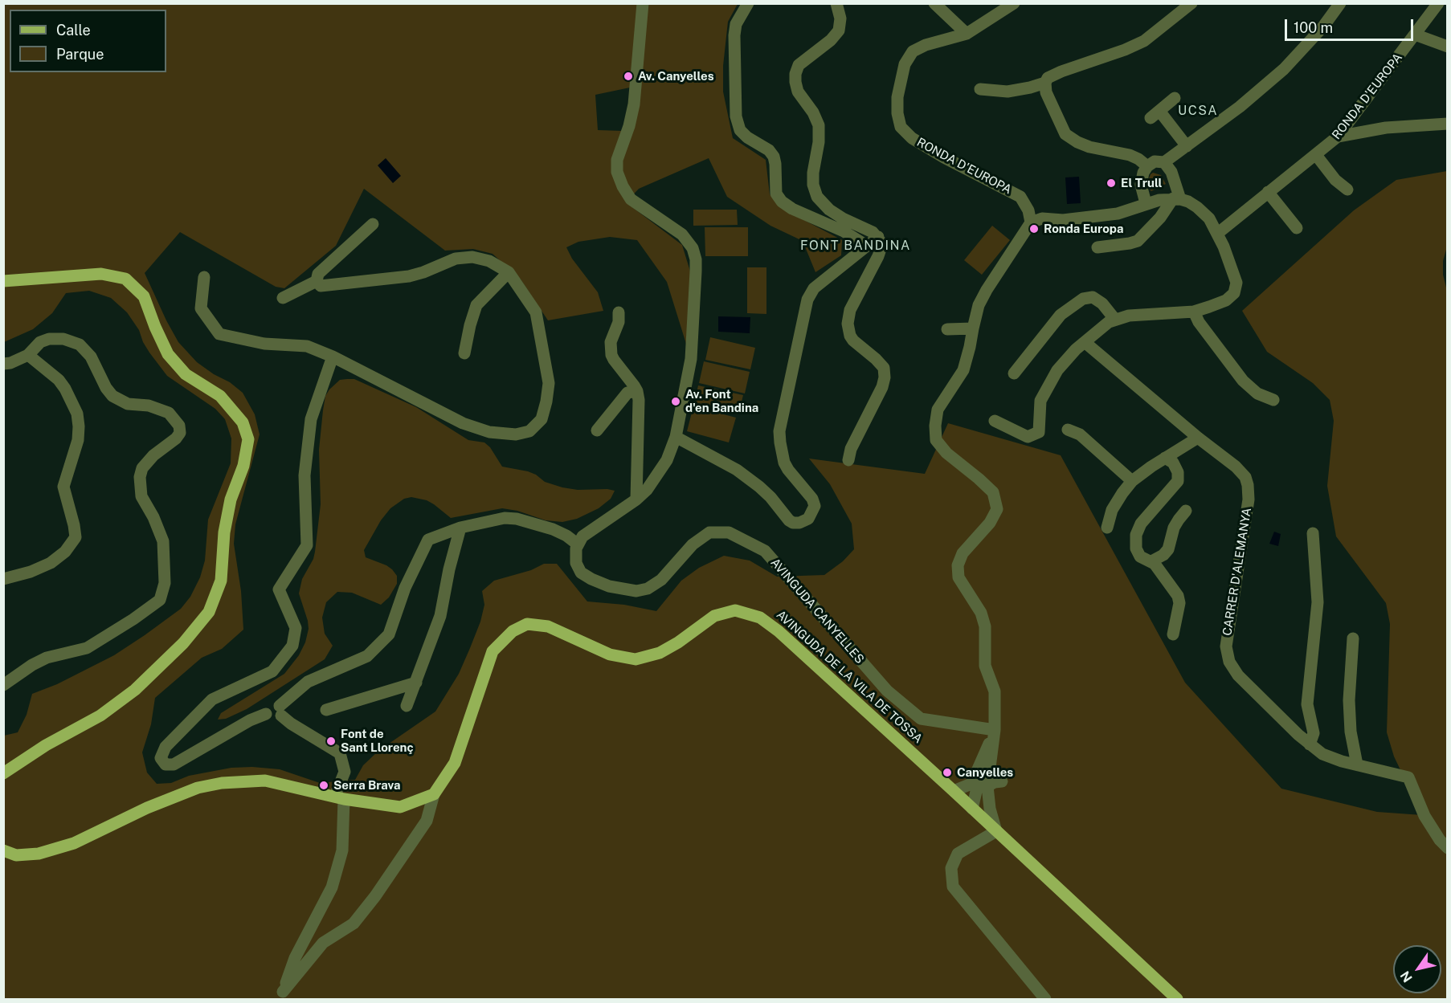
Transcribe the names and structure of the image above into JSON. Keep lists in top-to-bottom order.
{
  "streets": {
    "main road": ["AVINGUDA DE LA VILA DE TOSSA"],
    "street": ["RONDA D'EUROPA", "CARRER D'ALEMANYA", "AVINGUDA CANYELLES"]
  },
  "districts": ["UCSA", "FONT BANDINA"],
  "places": [
    "Av. Canyelles",
    "El Trull",
    "Ronda Europa",
    "Av. Font d'en Bandina",
    "Font de Sant Llorenç",
    "Canyelles",
    "Serra Brava"
  ],
  "legend": ["Calle", "Parque"],
  "scale_bar": "100 m",
  "north": "bottom left"
}
